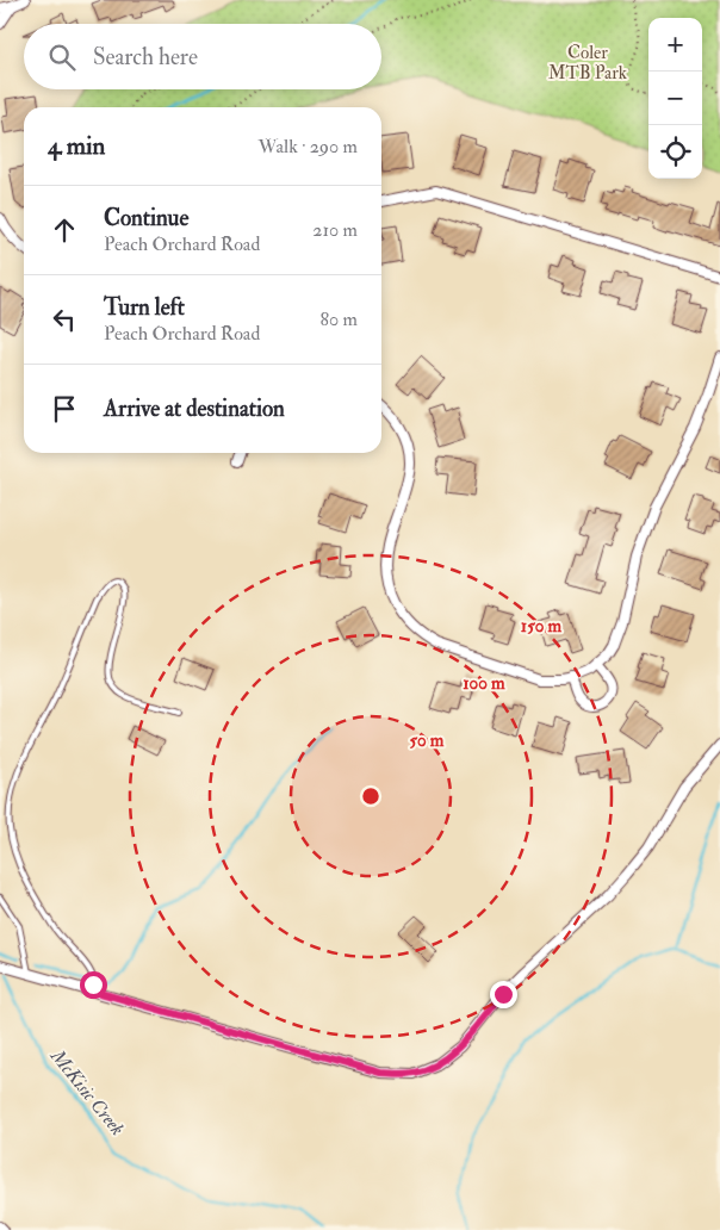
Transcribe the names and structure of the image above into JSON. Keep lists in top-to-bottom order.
{
  "water": ["McKisic Creek"],
  "parks": ["Coler MTB Park"],
  "page": {
    "map_buttons": ["+", "−"],
    "search": "Search here",
    "heading": ["4 min", "Walk · 290 m"],
    "list": [
      ["Continue", "Peach Orchard Road", "210 m"],
      ["Turn left", "Peach Orchard Road", "80 m"],
      "Arrive at destination"
    ]
  },
  "rings": ["150 m", "100 m", "50 m"]
}
